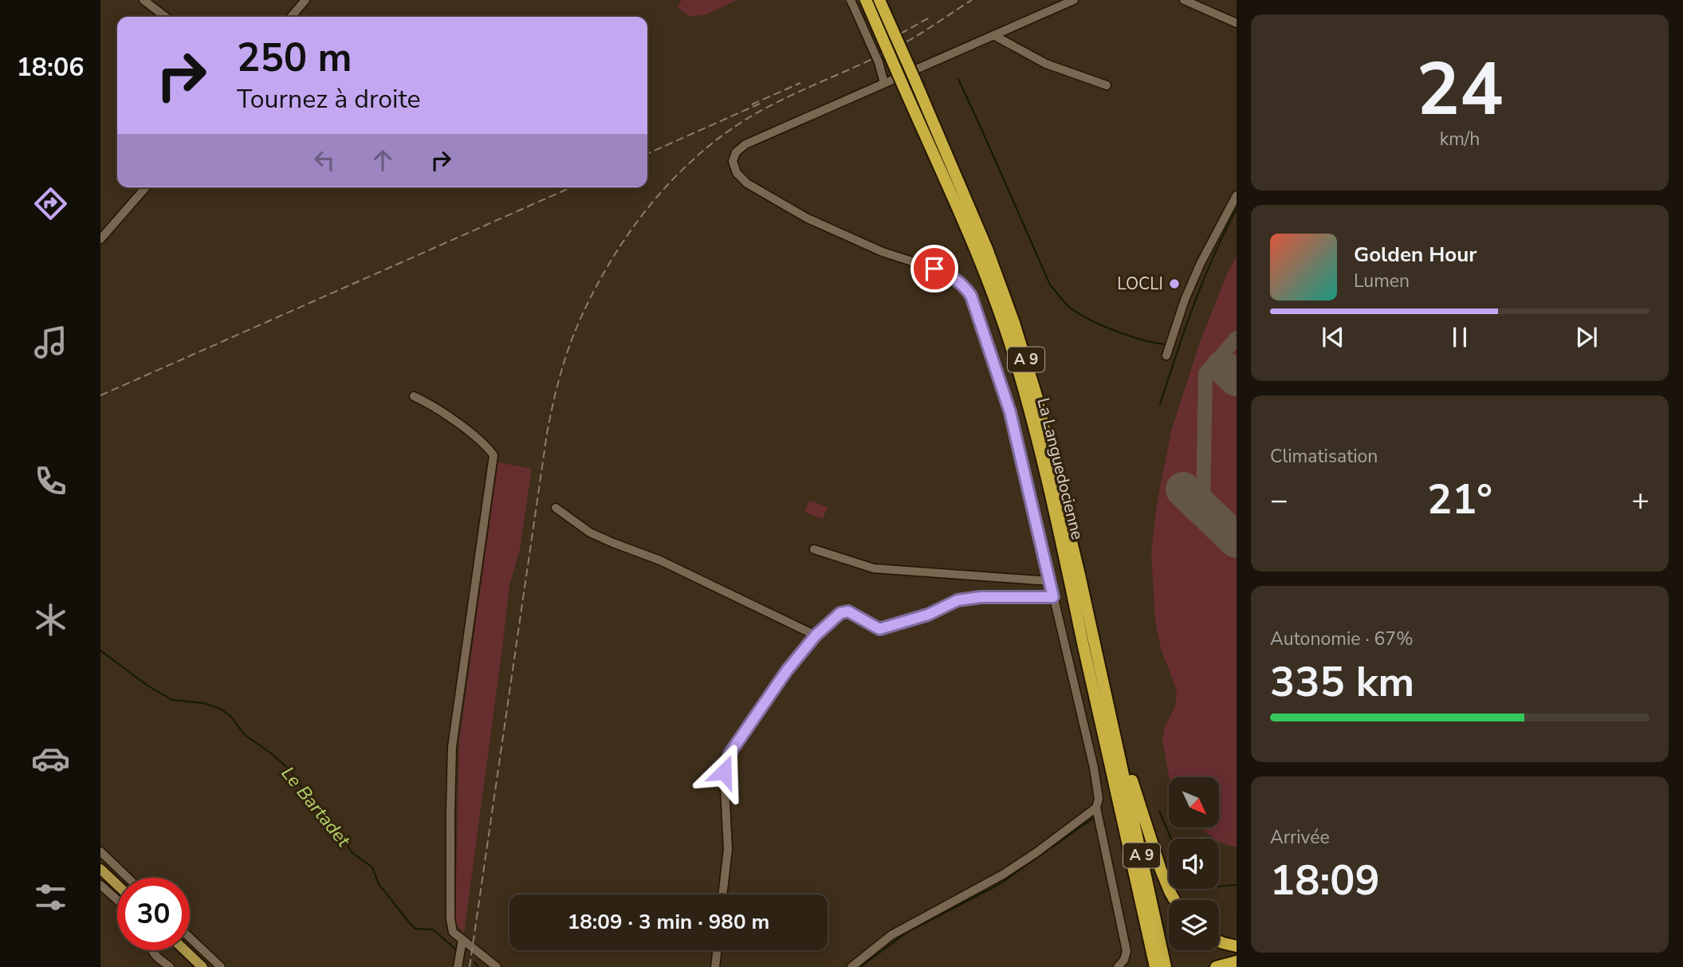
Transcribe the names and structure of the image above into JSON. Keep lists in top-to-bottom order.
{
  "streets": {
    "highway": ["A 9", "La Languedocienne"]
  },
  "water": ["Le Bartadet"],
  "places": ["LOCLI"],
  "north": "bottom right",
  "page": {
    "tabs": "18:06",
    "tile": [
      ["24", "km/h"],
      "Climatisation",
      ["Autonomie · 67%", "335 km"],
      ["Arrivée", "18:09"]
    ],
    "turn": ["250 m", "Tournez à droite"],
    "song": ["Golden Hour", "Lumen"],
    "heat": ["−", "21°", "+"],
    "limit": "30",
    "trip": "18:09 · 3 min · 980 m"
  }
}
